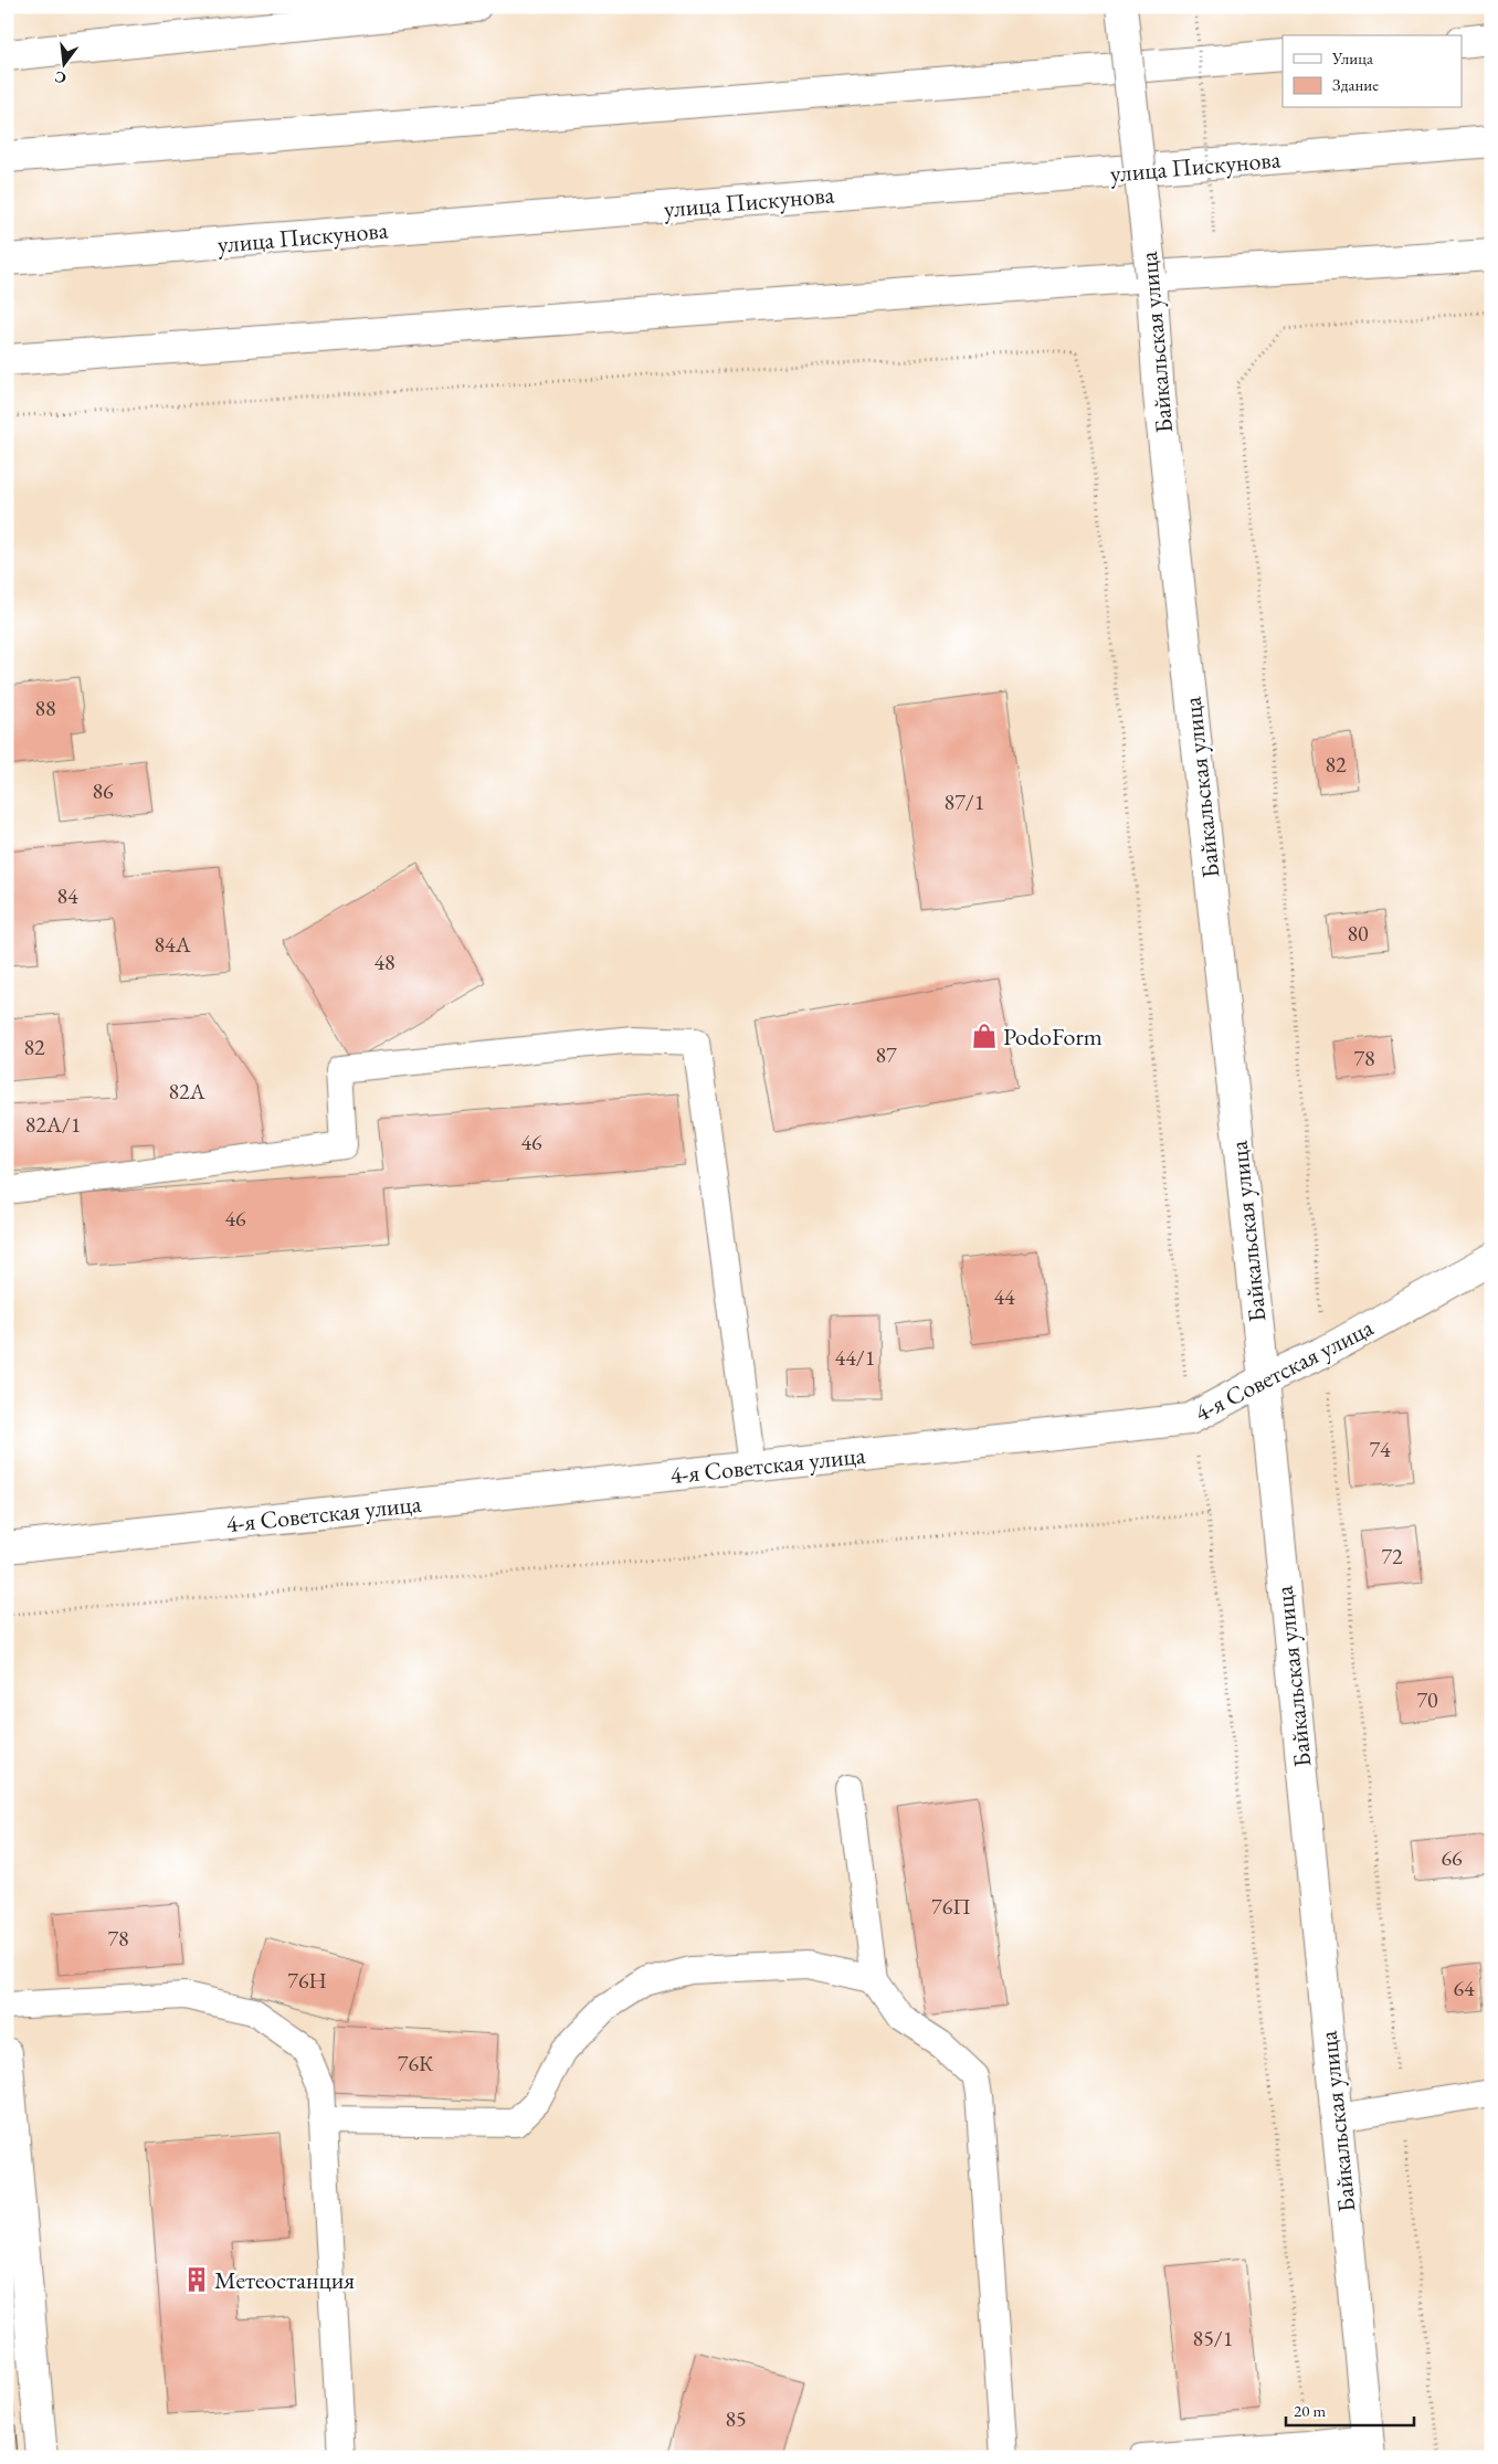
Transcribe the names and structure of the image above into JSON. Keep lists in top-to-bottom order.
{
  "streets": {
    "main road": ["улица Пискунова", "Байкальская улица", "4-я Советская улица"]
  },
  "crossings": [
    ["Байкальская улица", "4-я Советская улица"]
  ],
  "places": {
    "shop": ["PodoForm"],
    "building": ["Метеостанция"]
  },
  "house_numbers": [
    "88",
    "82",
    "86",
    "87/1",
    "84",
    "80",
    "84А",
    "48",
    "82",
    "87",
    "78",
    "82А",
    "82А/1",
    "46",
    "46",
    "44",
    "44/1",
    "74",
    "72",
    "70",
    "66",
    "76П",
    "78",
    "76Н",
    "64",
    "76К",
    "85/1",
    "85"
  ],
  "legend": ["Улица", "Здание"],
  "scale_bar": "20 m",
  "north": "bottom"
}
